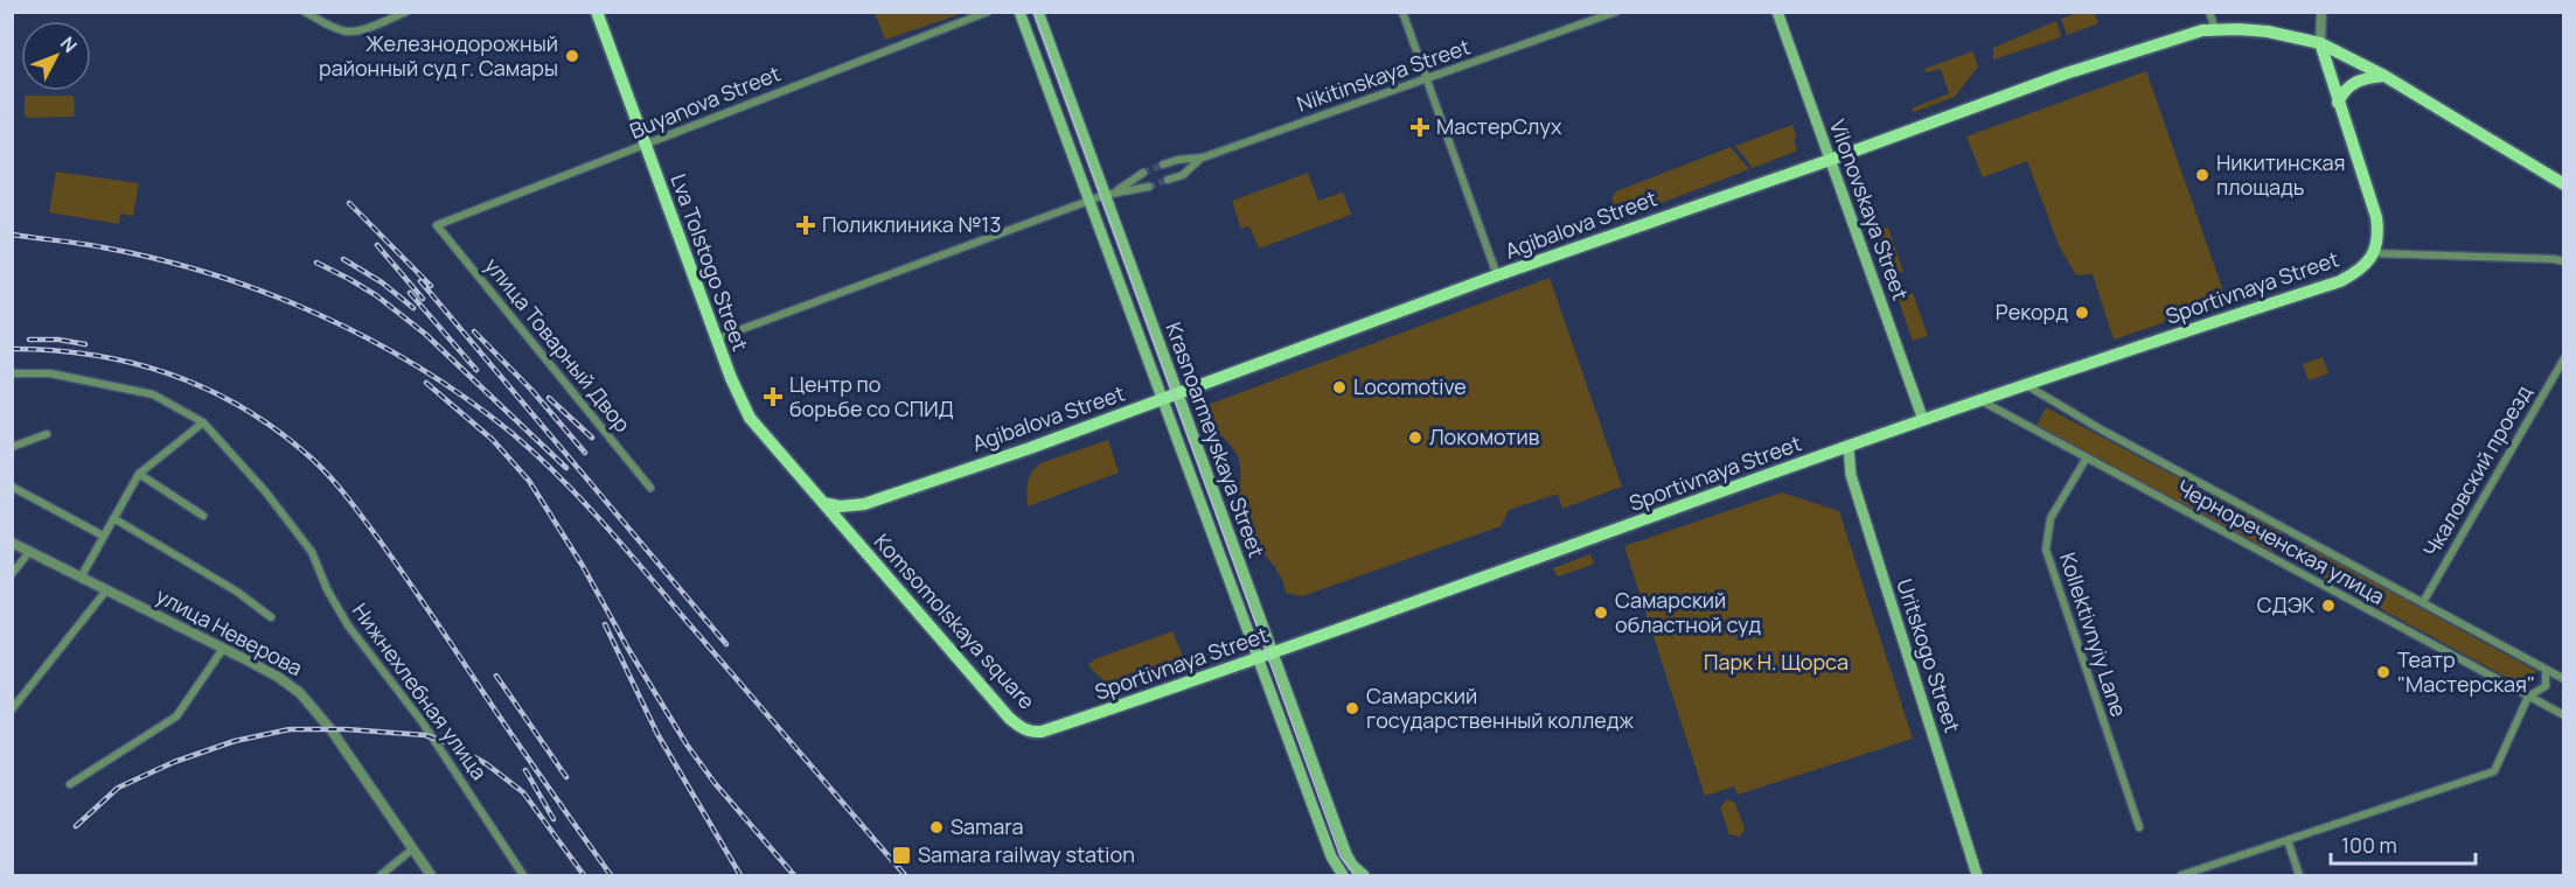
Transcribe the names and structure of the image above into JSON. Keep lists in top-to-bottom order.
{
  "streets": {
    "main road": [
      "Vilonovskaya Street",
      "Agibalova Street",
      "Lva Tolstogo Street",
      "Sportivnaya Street",
      "Krasnoarmeyskaya Street",
      "Komsomolskaya square",
      "Uritskogo Street"
    ],
    "street": [
      "Nikitinskaya Street",
      "Buyanova Street",
      "улица Товарный Двор",
      "Чкаловский проезд",
      "Чернореченская улица",
      "улица Неверова",
      "Kollektivnyiy Lane",
      "Нижнехлебная улица"
    ]
  },
  "crossings": [
    ["Buyanova Street", "Lva Tolstogo Street"],
    ["Buyanova Street", "улица Товарный Двор"],
    ["Vilonovskaya Street", "Agibalova Street"],
    ["Vilonovskaya Street", "Sportivnaya Street"],
    ["Agibalova Street", "Lva Tolstogo Street"],
    ["Agibalova Street", "Krasnoarmeyskaya Street"],
    ["Lva Tolstogo Street", "Komsomolskaya square"],
    ["Sportivnaya Street", "Krasnoarmeyskaya Street"],
    ["Sportivnaya Street", "Чернореченская улица"],
    ["Sportivnaya Street", "Komsomolskaya square"],
    ["Sportivnaya Street", "Uritskogo Street"],
    ["Чкаловский проезд", "Чернореченская улица"],
    ["Чернореченская улица", "Kollektivnyiy Lane"]
  ],
  "parks": ["Парк Н. Щорса"],
  "places": {
    "other": [
      "Железнодорожный районный суд г. Самары",
      "Никитинская площадь",
      "Рекорд",
      "Locomotive",
      "Локомотив",
      "СДЭК",
      "Самарский областной суд",
      "Театр \"Мастерская\"",
      "Самарский государственный колледж",
      "Samara"
    ],
    "health": ["МастерСлух", "Поликлиника №13", "Центр по борьбе со СПИД"],
    "transit": ["Samara railway station"]
  },
  "scale_bar": "100 m",
  "north": "top right"
}
